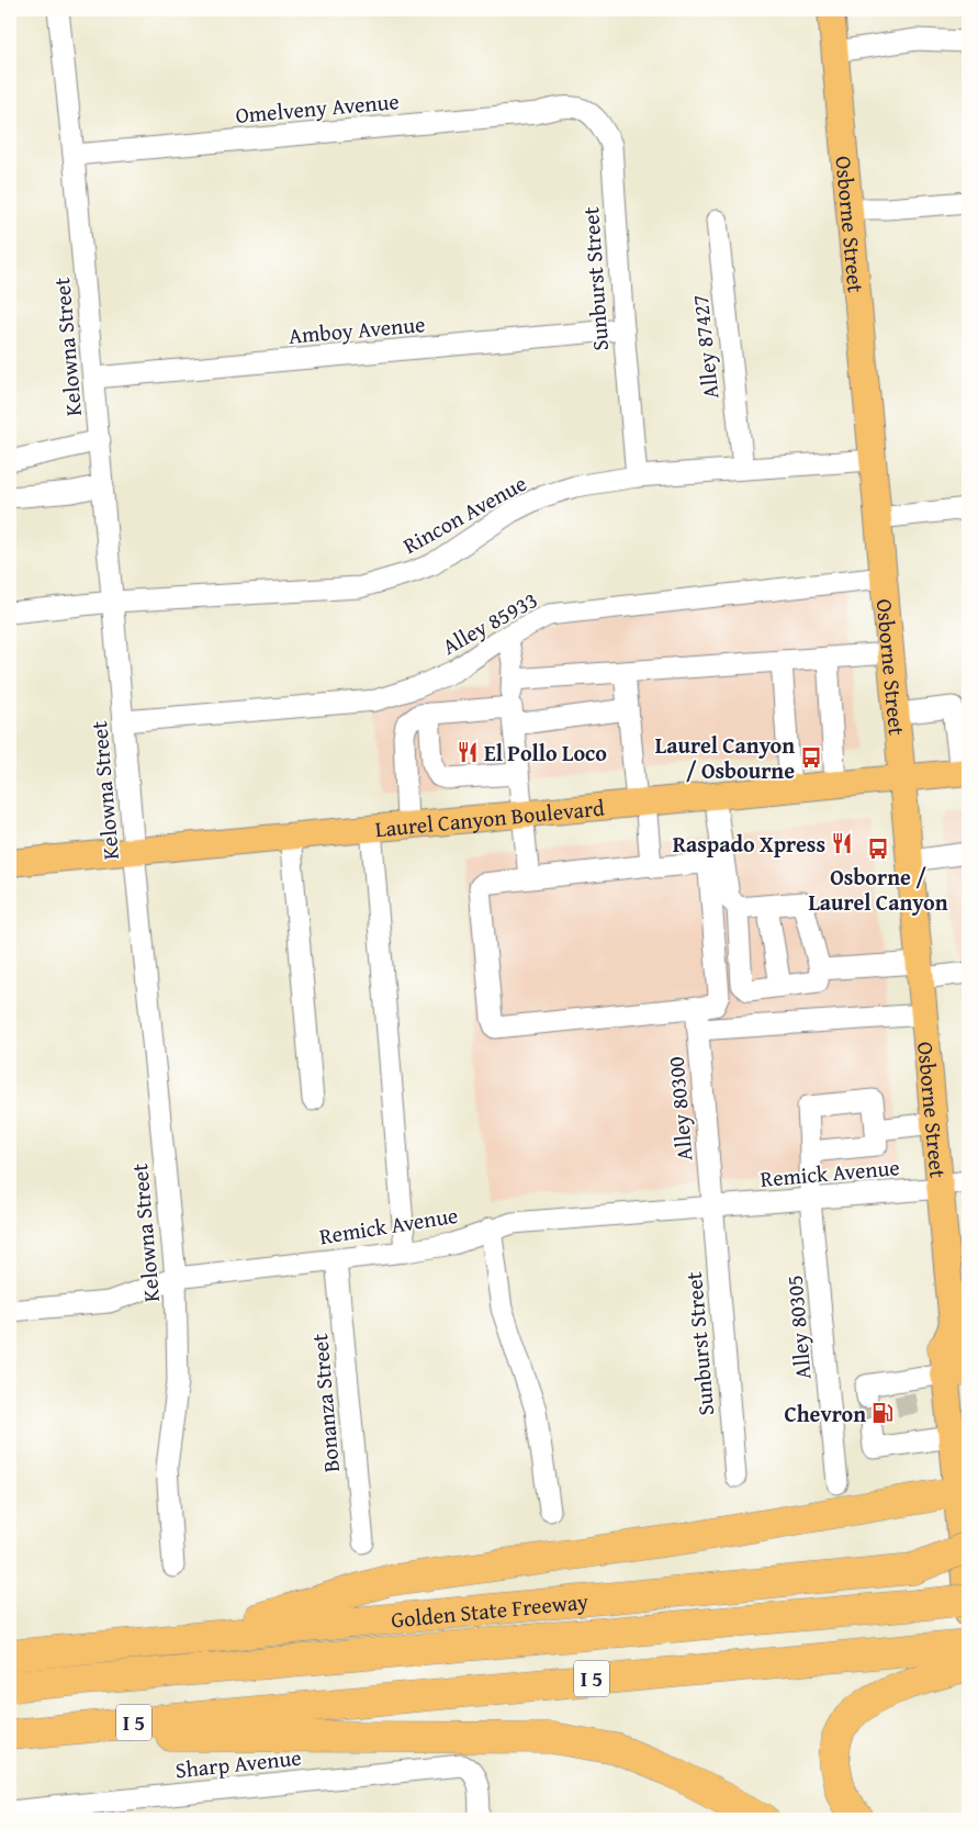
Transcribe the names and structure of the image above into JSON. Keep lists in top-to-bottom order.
{
  "streets": {
    "highway": ["Golden State Freeway", "I 5"],
    "main road": ["Osborne Street", "Laurel Canyon Boulevard"],
    "street": [
      "Omelveny Avenue",
      "Sunburst Street",
      "Amboy Avenue",
      "Kelowna Street",
      "Alley 87427",
      "Rincon Avenue",
      "Alley 85933",
      "Alley 80300",
      "Remick Avenue",
      "Alley 80305",
      "Bonanza Street",
      "Sharp Avenue"
    ]
  },
  "crossings": [
    ["Omelveny Avenue", "Sunburst Street"],
    ["Omelveny Avenue", "Kelowna Street"],
    ["Osborne Street", "Rincon Avenue"],
    ["Osborne Street", "Alley 85933"],
    ["Osborne Street", "Laurel Canyon Boulevard"],
    ["Osborne Street", "Remick Avenue"],
    ["Sunburst Street", "Amboy Avenue"],
    ["Sunburst Street", "Rincon Avenue"],
    ["Sunburst Street", "Alley 80300"],
    ["Sunburst Street", "Remick Avenue"],
    ["Amboy Avenue", "Kelowna Street"],
    ["Kelowna Street", "Rincon Avenue"],
    ["Kelowna Street", "Alley 85933"],
    ["Kelowna Street", "Laurel Canyon Boulevard"],
    ["Kelowna Street", "Remick Avenue"],
    ["Alley 87427", "Rincon Avenue"],
    ["Alley 80300", "Remick Avenue"],
    ["Remick Avenue", "Alley 80305"],
    ["Remick Avenue", "Bonanza Street"]
  ],
  "places": {
    "restaurant": ["El Pollo Loco", "Raspado Xpress"],
    "bus stop": ["Laurel Canyon / Osbourne", "Osborne / Laurel Canyon"],
    "fuel station": ["Chevron"]
  }
}
